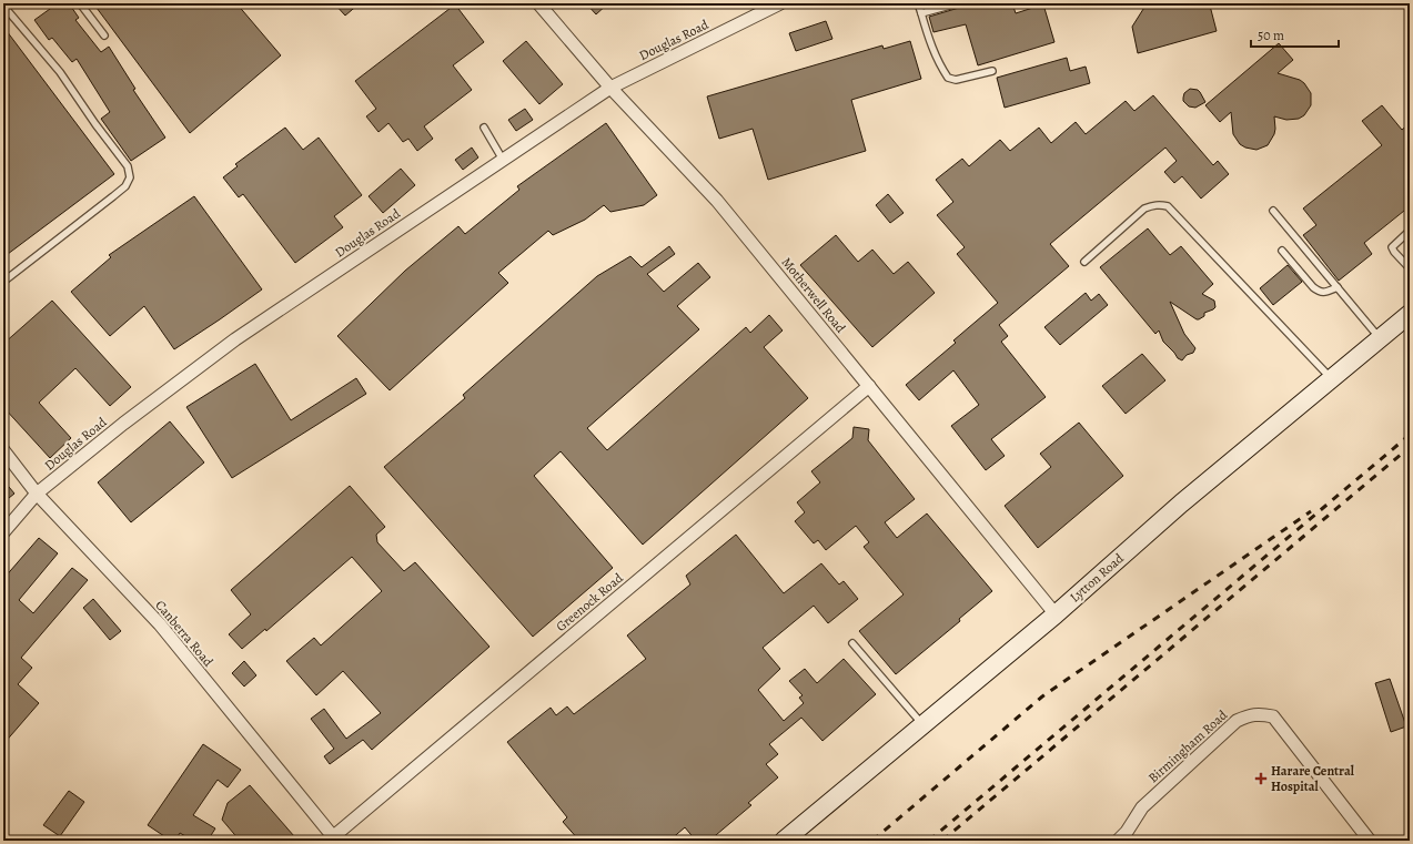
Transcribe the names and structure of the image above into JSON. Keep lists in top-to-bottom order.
{
  "streets": {
    "main road": ["Lytton Road"],
    "street": [
      "Douglas Road",
      "Motherwell Road",
      "Greenock Road",
      "Canberra Road",
      "Birmingham Road"
    ]
  },
  "crossings": [
    ["Douglas Road", "Motherwell Road"],
    ["Douglas Road", "Canberra Road"],
    ["Motherwell Road", "Lytton Road"],
    ["Motherwell Road", "Greenock Road"],
    ["Greenock Road", "Canberra Road"]
  ],
  "places": {
    "health": ["Harare Central Hospital"]
  },
  "scale_bar": "50 m"
}
